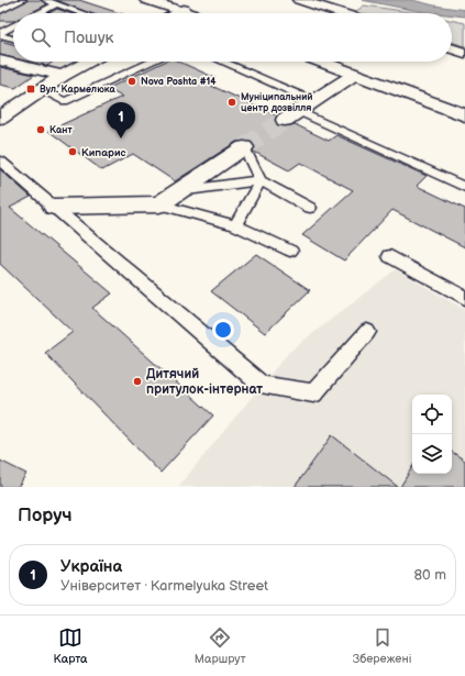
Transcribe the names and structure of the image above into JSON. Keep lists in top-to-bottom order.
{
  "places": {
    "other": [
      "Nova Poshta #14",
      "Муніципальний центр дозвілля",
      "Кант",
      "Кипарис",
      "Дитячий притулок-інтернат"
    ],
    "transit": ["Вул. Кармелюка"]
  },
  "page": {
    "search": "Пошук",
    "pins": "1",
    "heading": "Поруч",
    "list": [
      {
        "mark": "1",
        "name": "Україна",
        "note": "Університет · Karmelyuka Street",
        "value": "80 m"
      }
    ],
    "nav": ["Карта", "Маршрут", "Збережені"]
  }
}
